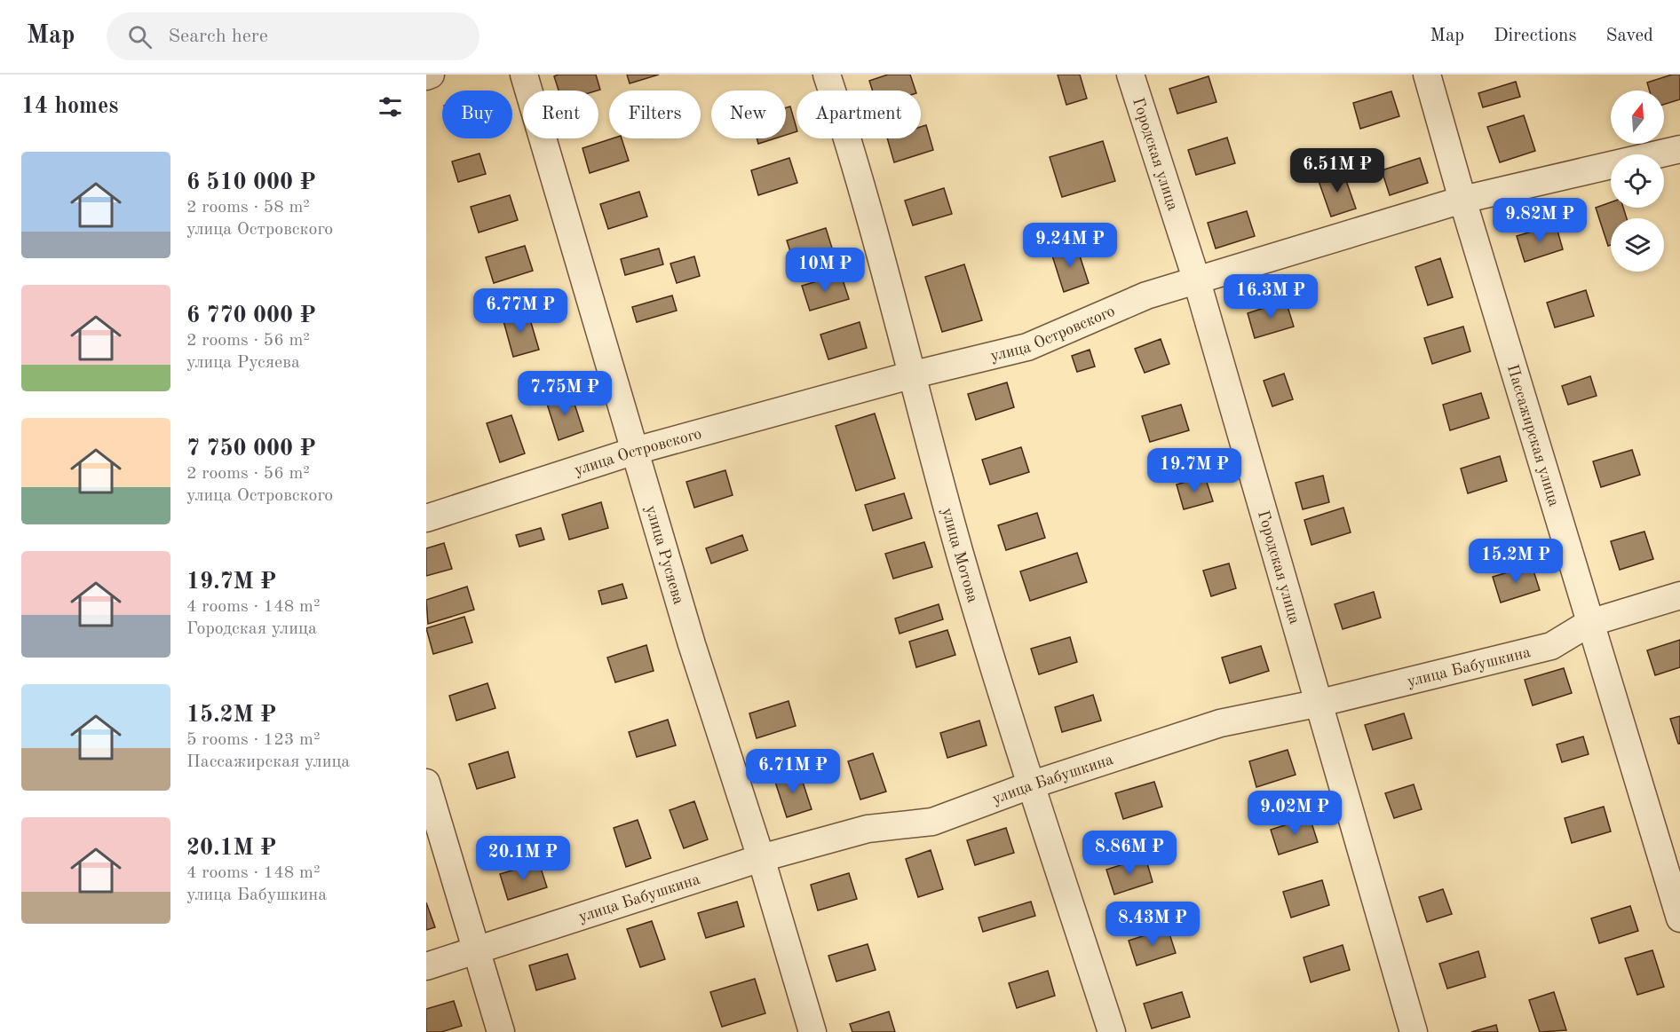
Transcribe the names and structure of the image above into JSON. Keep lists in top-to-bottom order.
{
  "streets": {
    "street": [
      "Городская улица",
      "улица Островского",
      "Пассажирская улица",
      "улица Русяева",
      "улица Мотова",
      "улица Бабушкина"
    ]
  },
  "crossings": [
    ["Городская улица", "улица Островского"],
    ["Городская улица", "улица Бабушкина"],
    ["улица Островского", "Пассажирская улица"],
    ["улица Островского", "улица Русяева"],
    ["улица Островского", "улица Мотова"],
    ["Пассажирская улица", "улица Бабушкина"],
    ["улица Русяева", "улица Бабушкина"],
    ["улица Мотова", "улица Бабушкина"]
  ],
  "north": "top",
  "page": {
    "header": "Map",
    "search": "Search here",
    "nav": ["Map", "Directions", "Saved"],
    "heading": "14 homes",
    "chip": [
      "Buy",
      "Rent",
      "Filters",
      "New",
      "Apartment"
    ],
    "list": [
      {
        "name": "6 510 000 ₽",
        "note": "2 rooms · 58 m² · улица Островского"
      },
      {
        "name": "6 770 000 ₽",
        "note": "2 rooms · 56 m² · улица Русяева"
      },
      {
        "name": "7 750 000 ₽",
        "note": "2 rooms · 56 m² · улица Островского"
      },
      {
        "name": "19.7M ₽",
        "note": "4 rooms · 148 m² · Городская улица"
      },
      {
        "name": "15.2M ₽",
        "note": "5 rooms · 123 m² · Пассажирская улица"
      },
      {
        "name": "20.1M ₽",
        "note": "4 rooms · 148 m² · улица Бабушкина"
      }
    ],
    "price": [
      "6.51M ₽",
      "9.82M ₽",
      "9.24M ₽",
      "10M ₽",
      "16.3M ₽",
      "6.77M ₽",
      "7.75M ₽",
      "19.7M ₽",
      "15.2M ₽",
      "6.71M ₽",
      "9.02M ₽",
      "8.86M ₽",
      "20.1M ₽",
      "8.43M ₽"
    ]
  }
}
